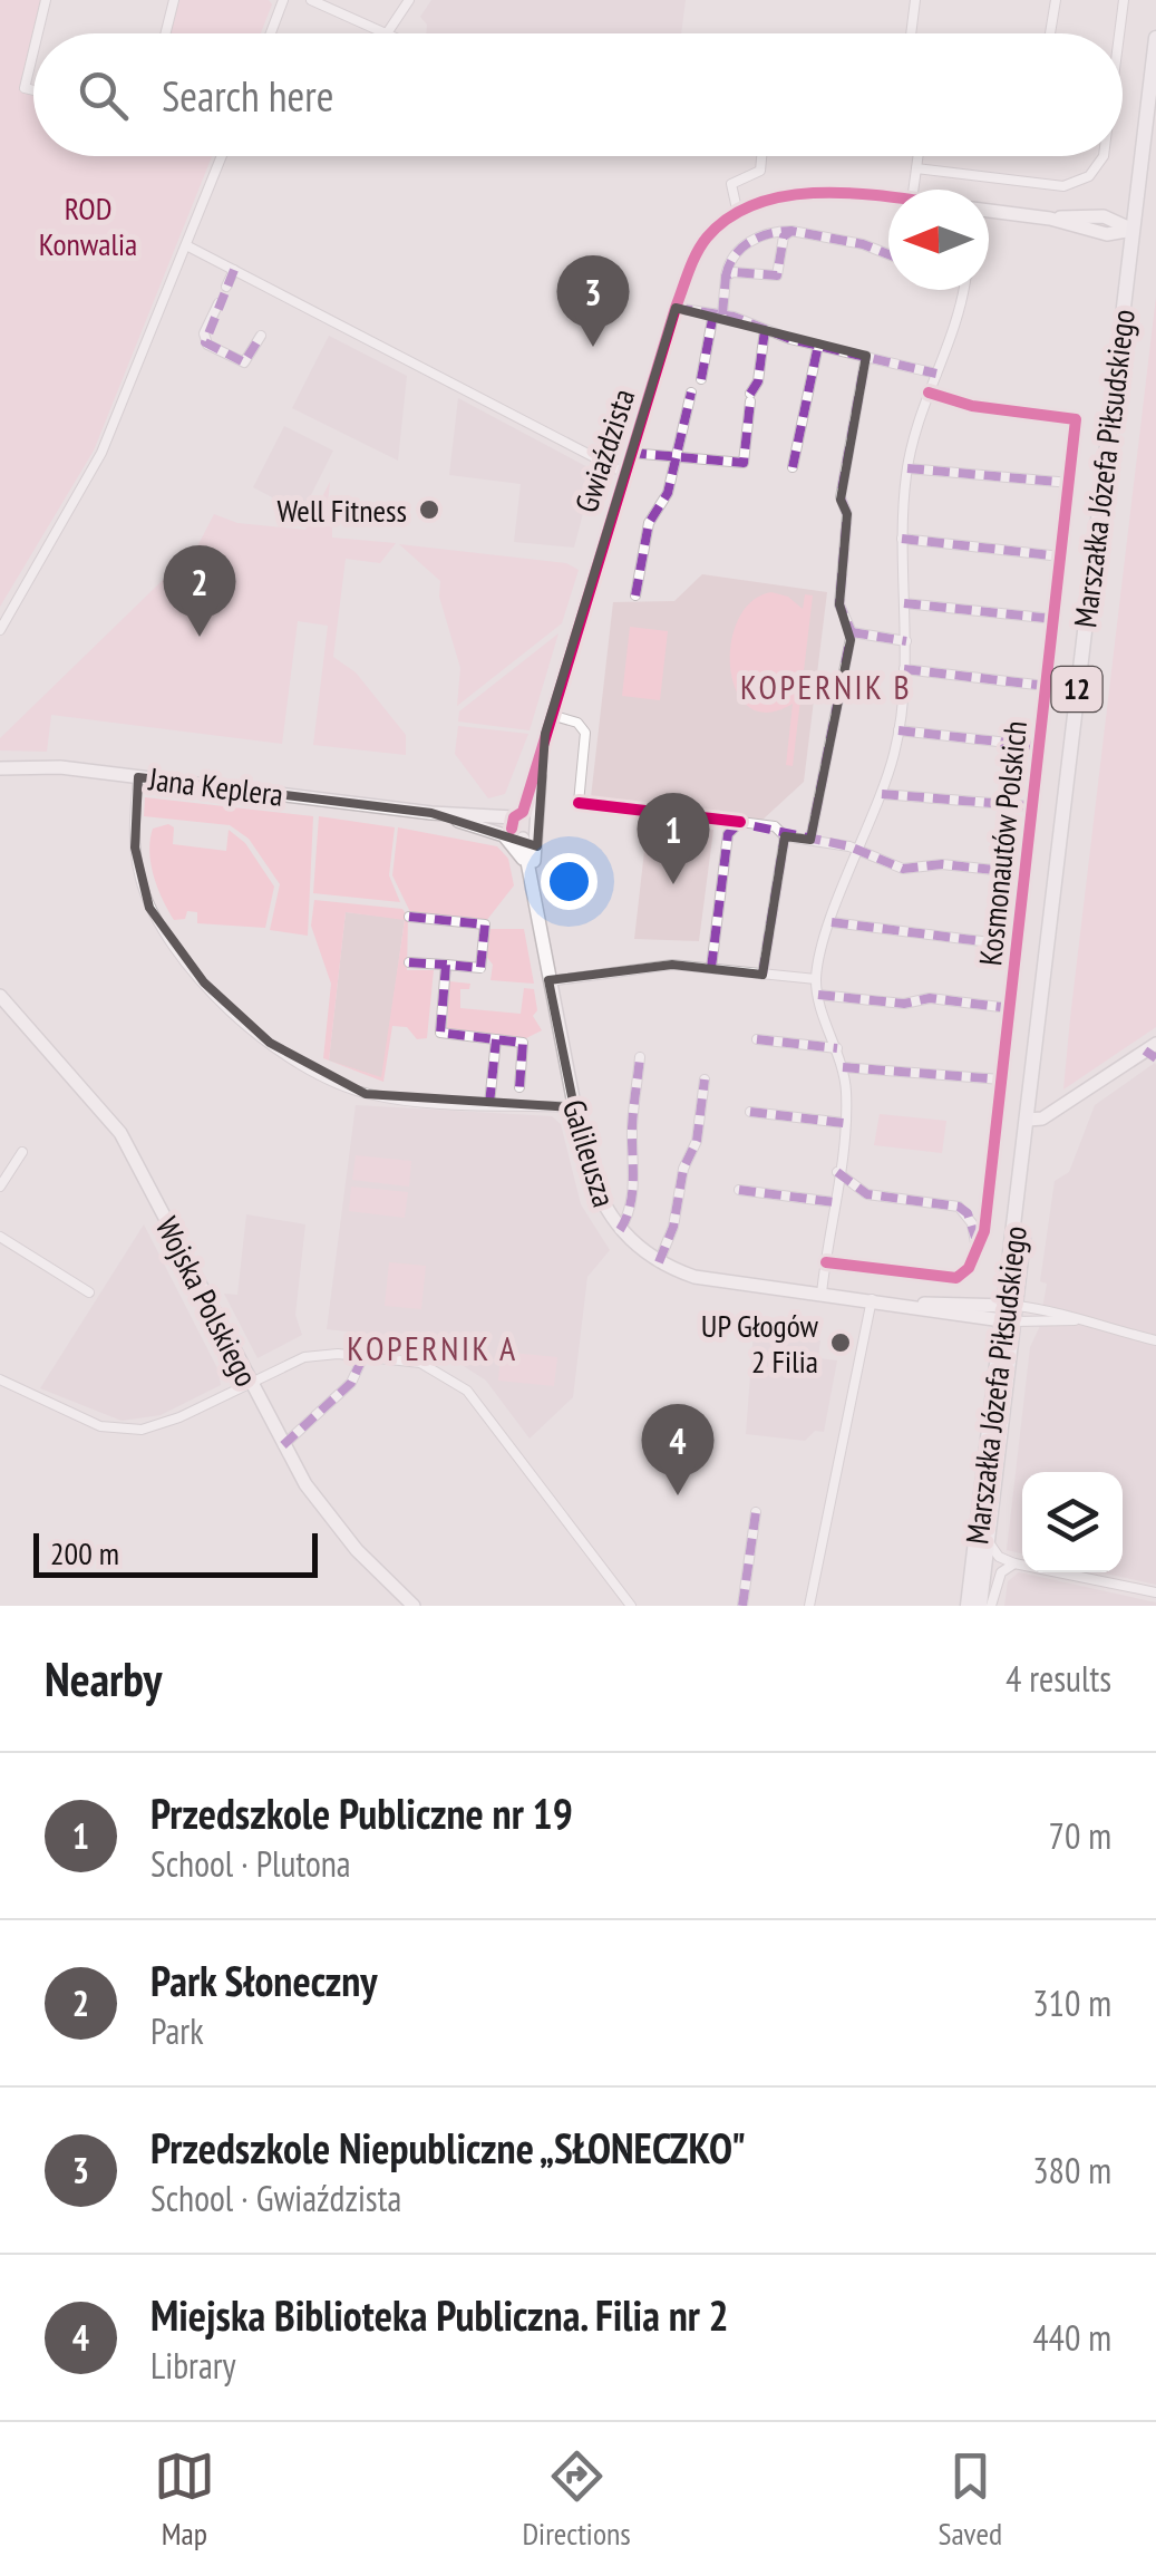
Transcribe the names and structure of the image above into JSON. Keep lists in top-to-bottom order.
{
  "streets": {
    "main road": ["Marszałka Józefa Piłsudskiego", "12"],
    "street": [
      "Gwiaździsta",
      "Jana Keplera",
      "Kosmonautów Polskich",
      "Galileusza",
      "Wojska Polskiego"
    ]
  },
  "crossings": [
    ["Gwiaździsta", "Jana Keplera"],
    ["Gwiaździsta", "Galileusza"],
    ["Marszałka Józefa Piłsudskiego", "Galileusza"],
    ["Jana Keplera", "Galileusza"]
  ],
  "districts": ["KOPERNIK B", "KOPERNIK A"],
  "parks": ["ROD Konwalia"],
  "places": ["Well Fitness", "UP Głogów 2 Filia"],
  "scale_bar": "200 m",
  "north": "left",
  "page": {
    "search": "Search here",
    "pins": [
      "3",
      "2",
      "1",
      "4"
    ],
    "scale": "200 m",
    "heading": ["Nearby", "4 results"],
    "list": [
      {
        "mark": "1",
        "name": "Przedszkole Publiczne nr 19",
        "note": "School · Plutona",
        "value": "70 m"
      },
      {
        "mark": "2",
        "name": "Park Słoneczny",
        "note": "Park",
        "value": "310 m"
      },
      {
        "mark": "3",
        "name": "Przedszkole Niepubliczne „SŁONECZKO\"",
        "note": "School · Gwiaździsta",
        "value": "380 m"
      },
      {
        "mark": "4",
        "name": "Miejska Biblioteka Publiczna. Filia nr 2",
        "note": "Library",
        "value": "440 m"
      }
    ],
    "nav": ["Map", "Directions", "Saved"]
  }
}
